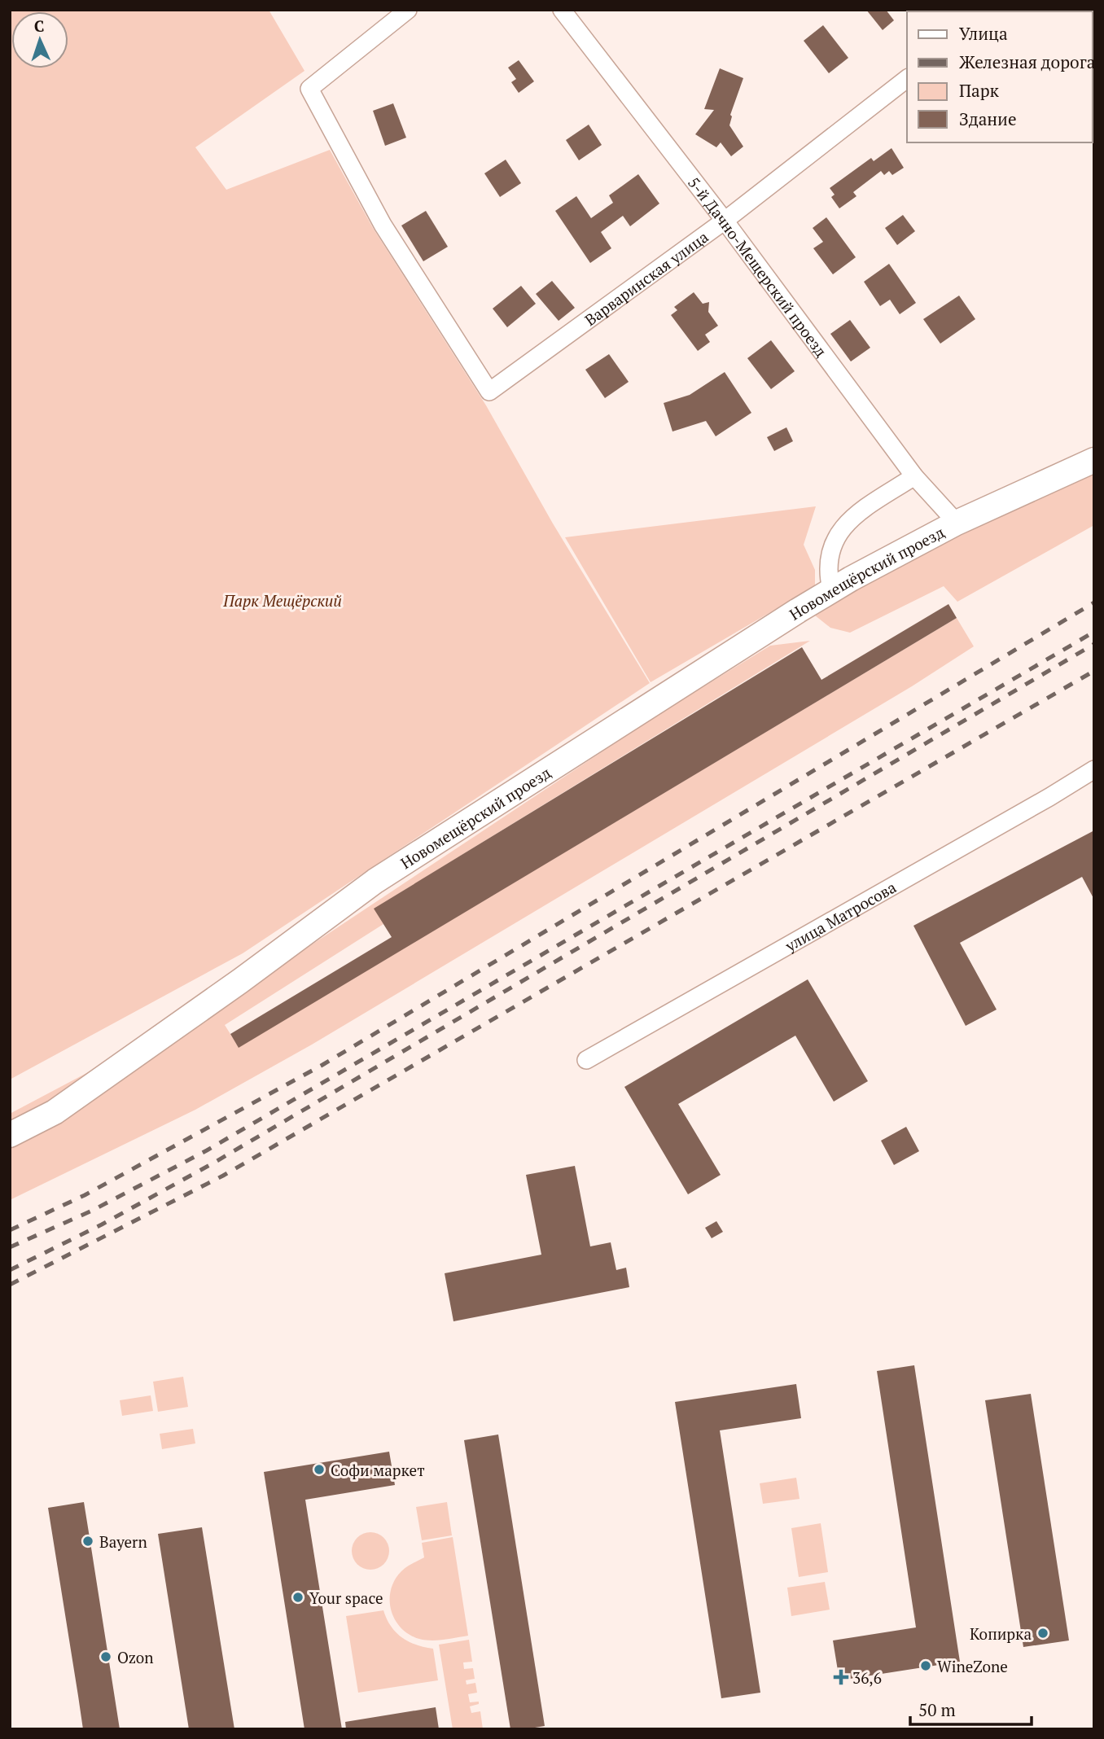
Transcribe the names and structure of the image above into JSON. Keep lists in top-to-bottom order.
{
  "streets": {
    "street": [
      "5-й Дачно-Мещерский проезд",
      "Варваринская улица",
      "Новомещёрский проезд",
      "улица Матросова"
    ]
  },
  "crossings": [
    ["5-й Дачно-Мещерский проезд", "Варваринская улица"],
    ["5-й Дачно-Мещерский проезд", "Новомещёрский проезд"]
  ],
  "parks": ["Парк Мещёрский"],
  "places": {
    "other": [
      "Софи маркет",
      "Bayern",
      "Your space",
      "Копирка",
      "Ozon",
      "WineZone"
    ],
    "health": ["36,6"]
  },
  "legend": [
    "Улица",
    "Железная дорога",
    "Парк",
    "Здание"
  ],
  "scale_bar": "50 m",
  "north": "top"
}
